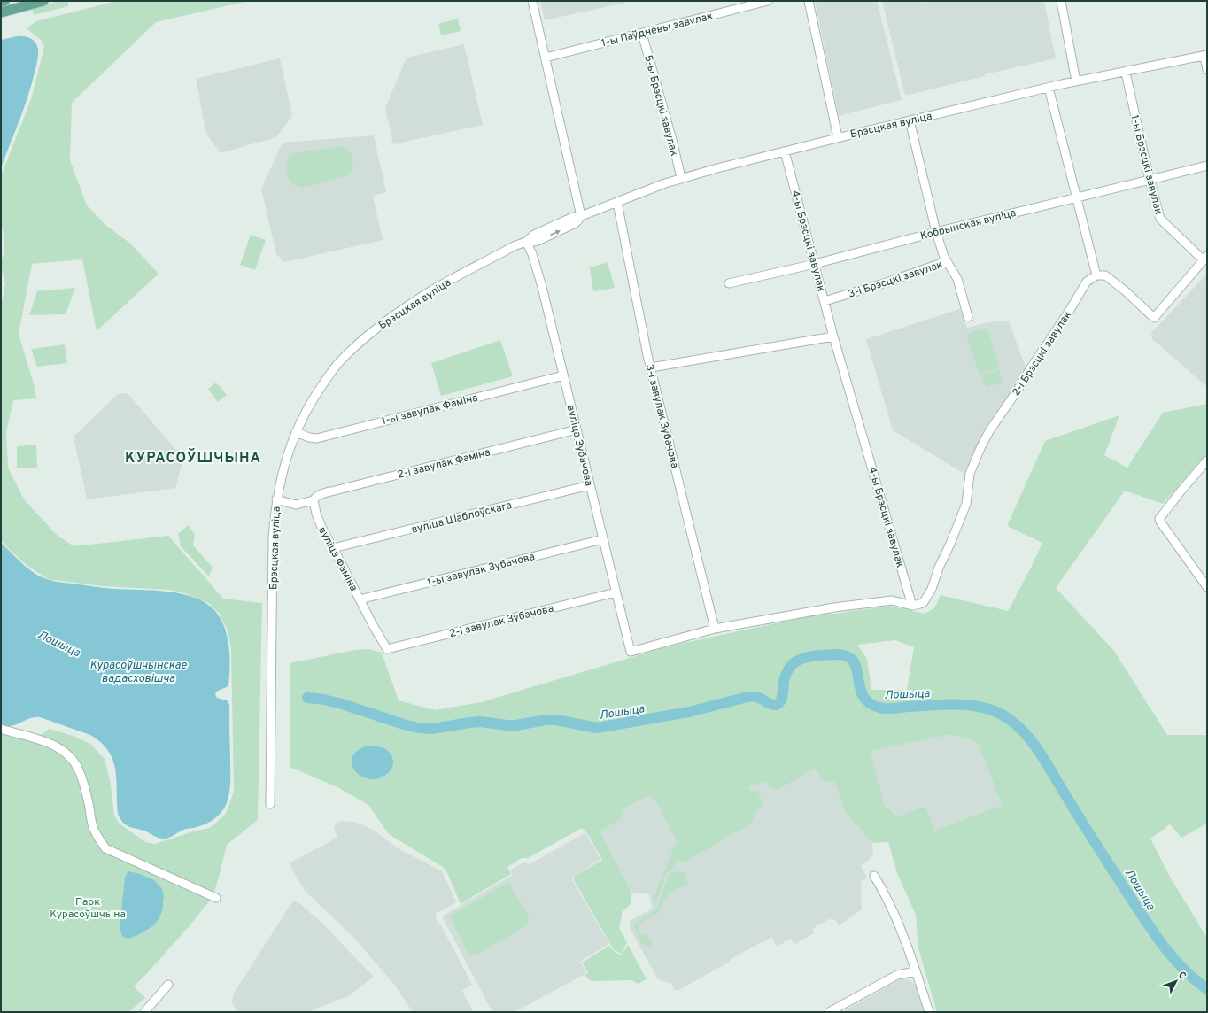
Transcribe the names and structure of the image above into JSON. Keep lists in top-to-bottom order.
{
  "streets": {
    "street": [
      "1-ы Паўднёвы завулак",
      "5-ы Брэсцкі завулак",
      "Брэсцкая вуліца",
      "1-ы Брэсцкі завулак",
      "Кобрынская вуліца",
      "4-ы Брэсцкі завулак",
      "3-і Брэсцкі завулак",
      "2-і Брэсцкі завулак",
      "1-ы завулак Фаміна",
      "3-і завулак Зубачова",
      "вуліца Зубачова",
      "2-і завулак Фаміна",
      "вуліца Шаблоўскага",
      "вуліца Фаміна",
      "1-ы завулак Зубачова",
      "2-і завулак Зубачова"
    ]
  },
  "crossings": [
    ["1-ы Паўднёвы завулак", "5-ы Брэсцкі завулак"],
    ["5-ы Брэсцкі завулак", "Брэсцкая вуліца"],
    ["Брэсцкая вуліца", "1-ы Брэсцкі завулак"],
    ["Брэсцкая вуліца", "4-ы Брэсцкі завулак"],
    ["Брэсцкая вуліца", "3-і Брэсцкі завулак"],
    ["Брэсцкая вуліца", "1-ы завулак Фаміна"],
    ["Брэсцкая вуліца", "3-і завулак Зубачова"],
    ["Брэсцкая вуліца", "вуліца Зубачова"],
    ["1-ы Брэсцкі завулак", "Кобрынская вуліца"],
    ["Кобрынская вуліца", "4-ы Брэсцкі завулак"],
    ["Кобрынская вуліца", "3-і Брэсцкі завулак"],
    ["4-ы Брэсцкі завулак", "3-і Брэсцкі завулак"],
    ["4-ы Брэсцкі завулак", "2-і Брэсцкі завулак"],
    ["1-ы завулак Фаміна", "вуліца Зубачова"],
    ["3-і завулак Зубачова", "вуліца Зубачова"],
    ["вуліца Зубачова", "2-і завулак Фаміна"],
    ["вуліца Зубачова", "вуліца Шаблоўскага"],
    ["вуліца Зубачова", "1-ы завулак Зубачова"],
    ["вуліца Зубачова", "2-і завулак Зубачова"],
    ["2-і завулак Фаміна", "вуліца Фаміна"],
    ["вуліца Шаблоўскага", "вуліца Фаміна"],
    ["вуліца Фаміна", "1-ы завулак Зубачова"],
    ["вуліца Фаміна", "2-і завулак Зубачова"]
  ],
  "districts": ["КУРАСОЎШЧЫНА"],
  "water": ["Лошыца", "Курасоўшчынскае вадасховішча"],
  "parks": ["Парк Курасоўшчына"],
  "north": "top right"
}
